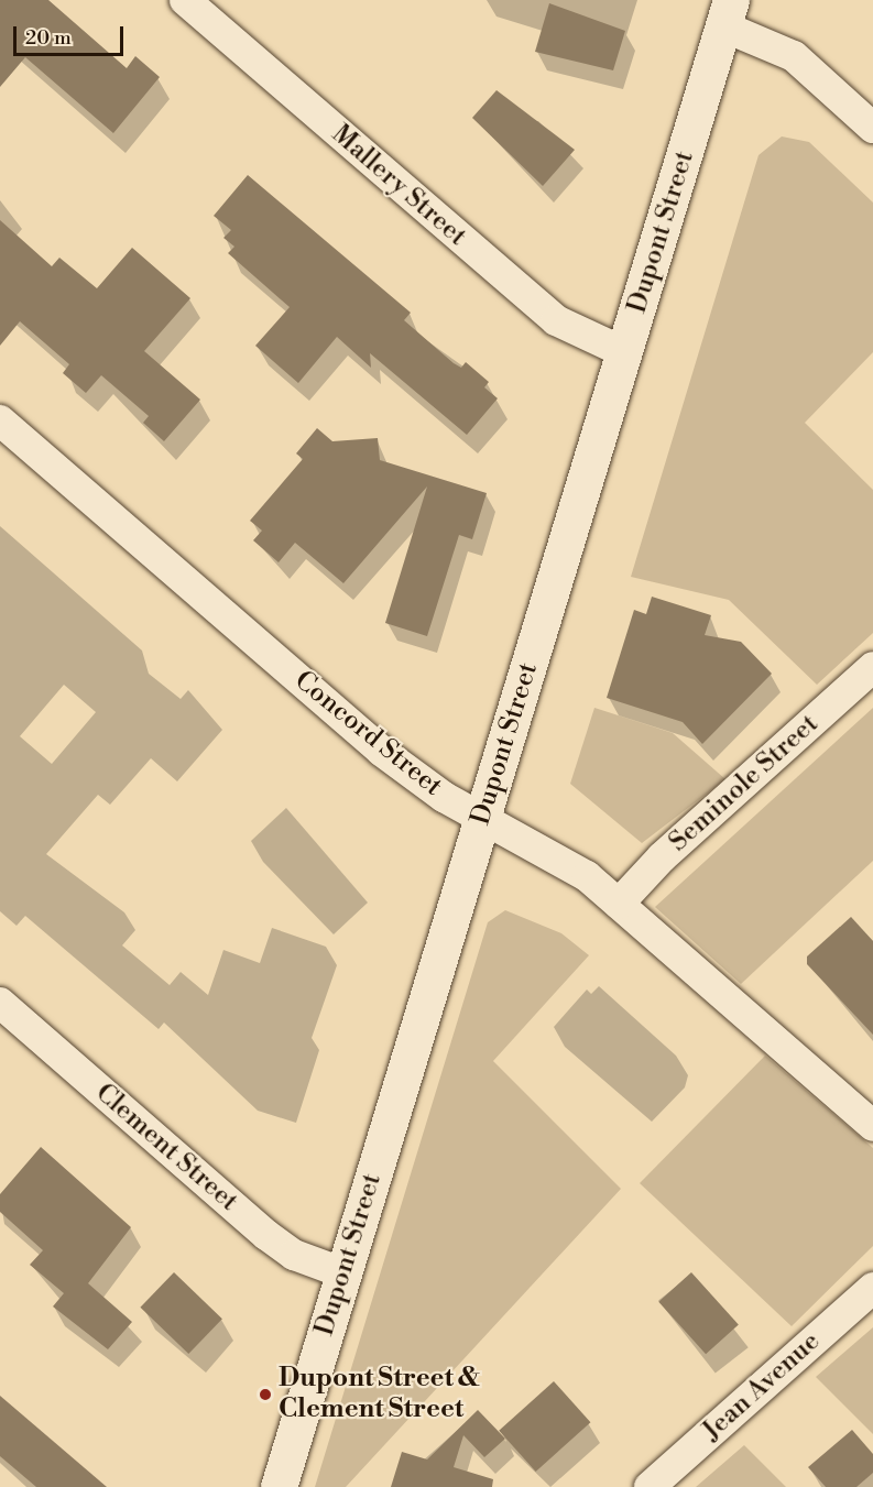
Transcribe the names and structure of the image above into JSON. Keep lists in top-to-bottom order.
{
  "streets": {
    "street": [
      "Mallery Street",
      "Dupont Street",
      "Concord Street",
      "Seminole Street",
      "Clement Street",
      "Jean Avenue"
    ]
  },
  "crossings": [
    ["Mallery Street", "Dupont Street"],
    ["Dupont Street", "Concord Street"],
    ["Dupont Street", "Clement Street"],
    ["Concord Street", "Seminole Street"]
  ],
  "places": ["Dupont Street & Clement Street"],
  "scale_bar": "20 m"
}
